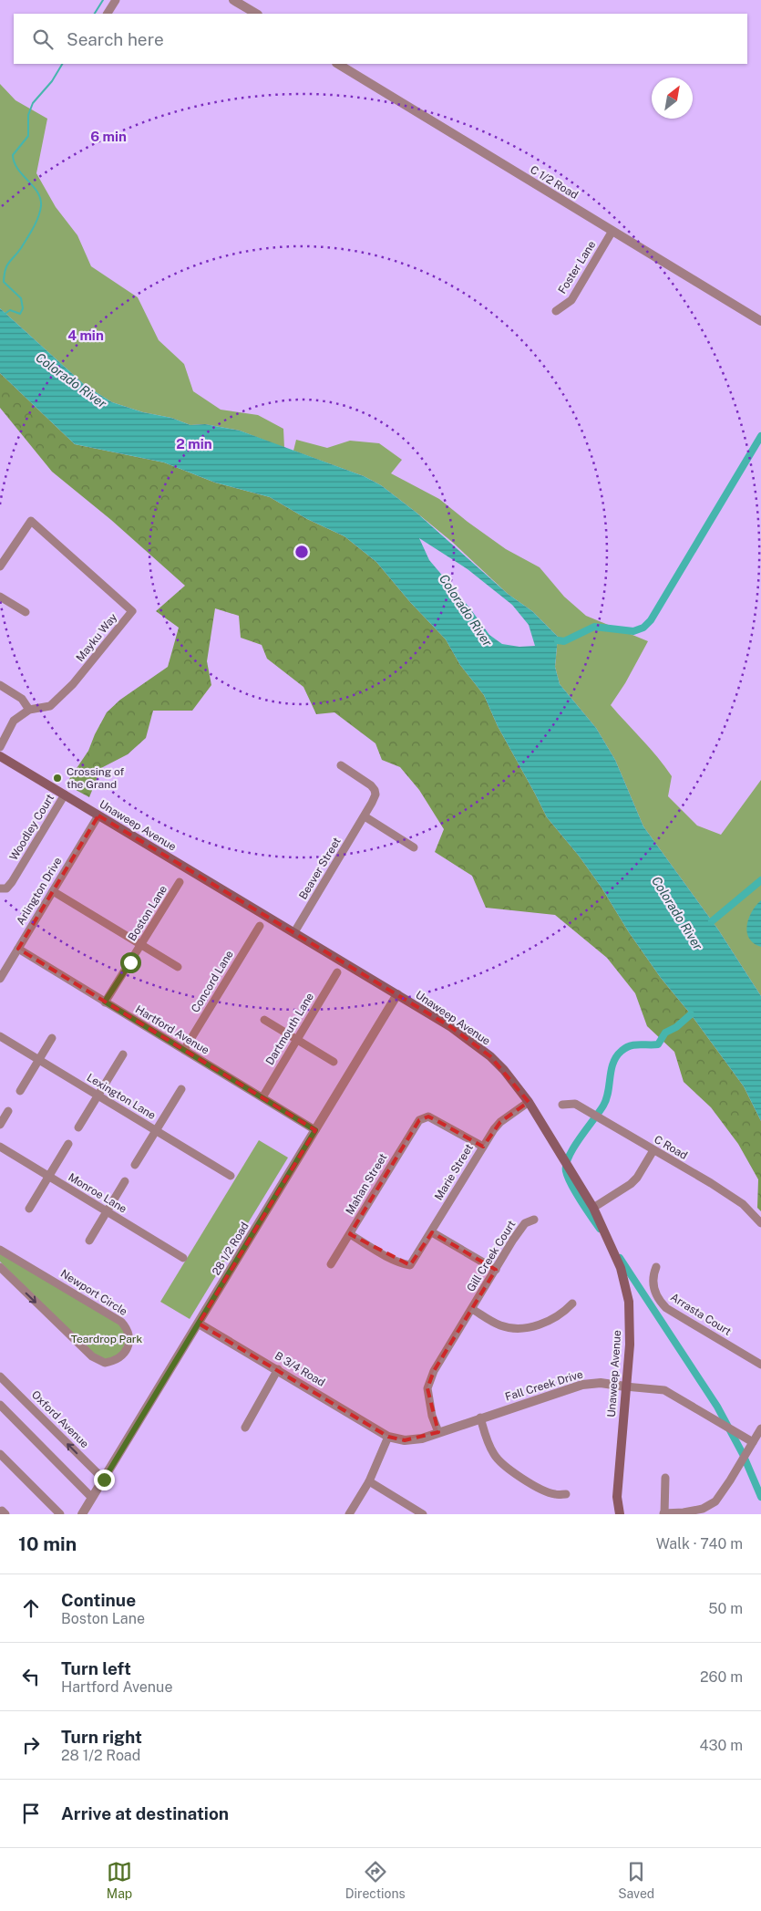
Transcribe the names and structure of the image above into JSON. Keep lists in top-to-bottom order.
{
  "streets": {
    "main road": ["Unaweep Avenue"],
    "street": [
      "C 1/2 Road",
      "Foster Lane",
      "Mayku Way",
      "Woodley Court",
      "Beaver Street",
      "Arlington Drive",
      "Boston Lane",
      "Concord Lane",
      "Dartmouth Lane",
      "Hartford Avenue",
      "Lexington Lane",
      "C Road",
      "Marie Street",
      "Mahan Street",
      "Monroe Lane",
      "28 1/2 Road",
      "Gill Creek Court",
      "Newport Circle",
      "Arrasta Court",
      "B 3/4 Road",
      "Fall Creek Drive",
      "Oxford Avenue"
    ]
  },
  "crossings": [
    ["C 1/2 Road", "Foster Lane"],
    ["Unaweep Avenue", "Woodley Court"],
    ["Unaweep Avenue", "Beaver Street"],
    ["Unaweep Avenue", "Arlington Drive"],
    ["Unaweep Avenue", "Marie Street"],
    ["Unaweep Avenue", "28 1/2 Road"],
    ["Unaweep Avenue", "Fall Creek Drive"],
    ["Arlington Drive", "Hartford Avenue"],
    ["Boston Lane", "Hartford Avenue"],
    ["Concord Lane", "Hartford Avenue"],
    ["Dartmouth Lane", "Hartford Avenue"],
    ["Hartford Avenue", "28 1/2 Road"],
    ["Marie Street", "Mahan Street"],
    ["28 1/2 Road", "B 3/4 Road"],
    ["28 1/2 Road", "Oxford Avenue"],
    ["Gill Creek Court", "Fall Creek Drive"],
    ["B 3/4 Road", "Fall Creek Drive"]
  ],
  "water": ["Colorado River"],
  "parks": ["Teardrop Park"],
  "places": ["Crossing of the Grand"],
  "north": "top right",
  "page": {
    "search": "Search here",
    "heading": ["10 min", "Walk · 740 m"],
    "list": [
      ["Continue", "Boston Lane", "50 m"],
      ["Turn left", "Hartford Avenue", "260 m"],
      ["Turn right", "28 1/2 Road", "430 m"],
      "Arrive at destination"
    ],
    "nav": ["Map", "Directions", "Saved"]
  },
  "rings": ["6 min", "4 min", "2 min"]
}
